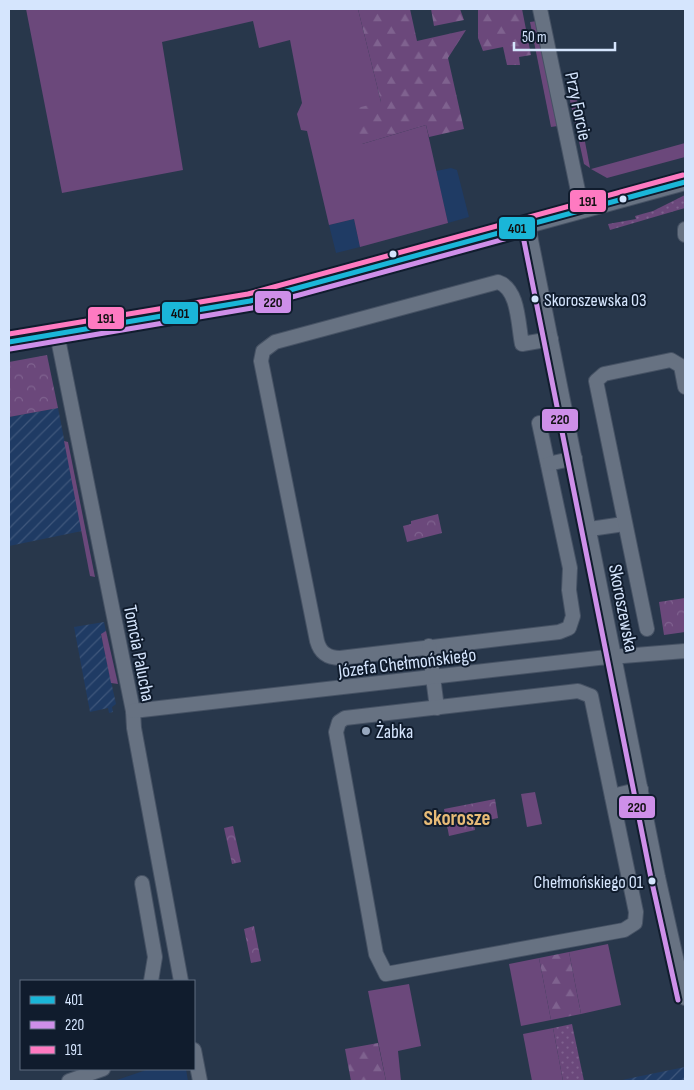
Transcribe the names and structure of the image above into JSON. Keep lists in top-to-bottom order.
{
  "streets": {
    "street": [
      "Przy Forcie",
      "Skoroszewska",
      "Tomcia Palucha",
      "Józefa Chełmońskiego"
    ]
  },
  "crossings": [
    ["Skoroszewska", "Józefa Chełmońskiego"],
    ["Tomcia Palucha", "Józefa Chełmońskiego"]
  ],
  "districts": ["Skorosze"],
  "places": ["Skoroszewska 03", "Żabka", "Chełmońskiego 01"],
  "lines": ["transit line 191", "transit line 401", "transit line 220"],
  "legend": ["401", "220", "191"],
  "scale_bar": "50 m"
}
